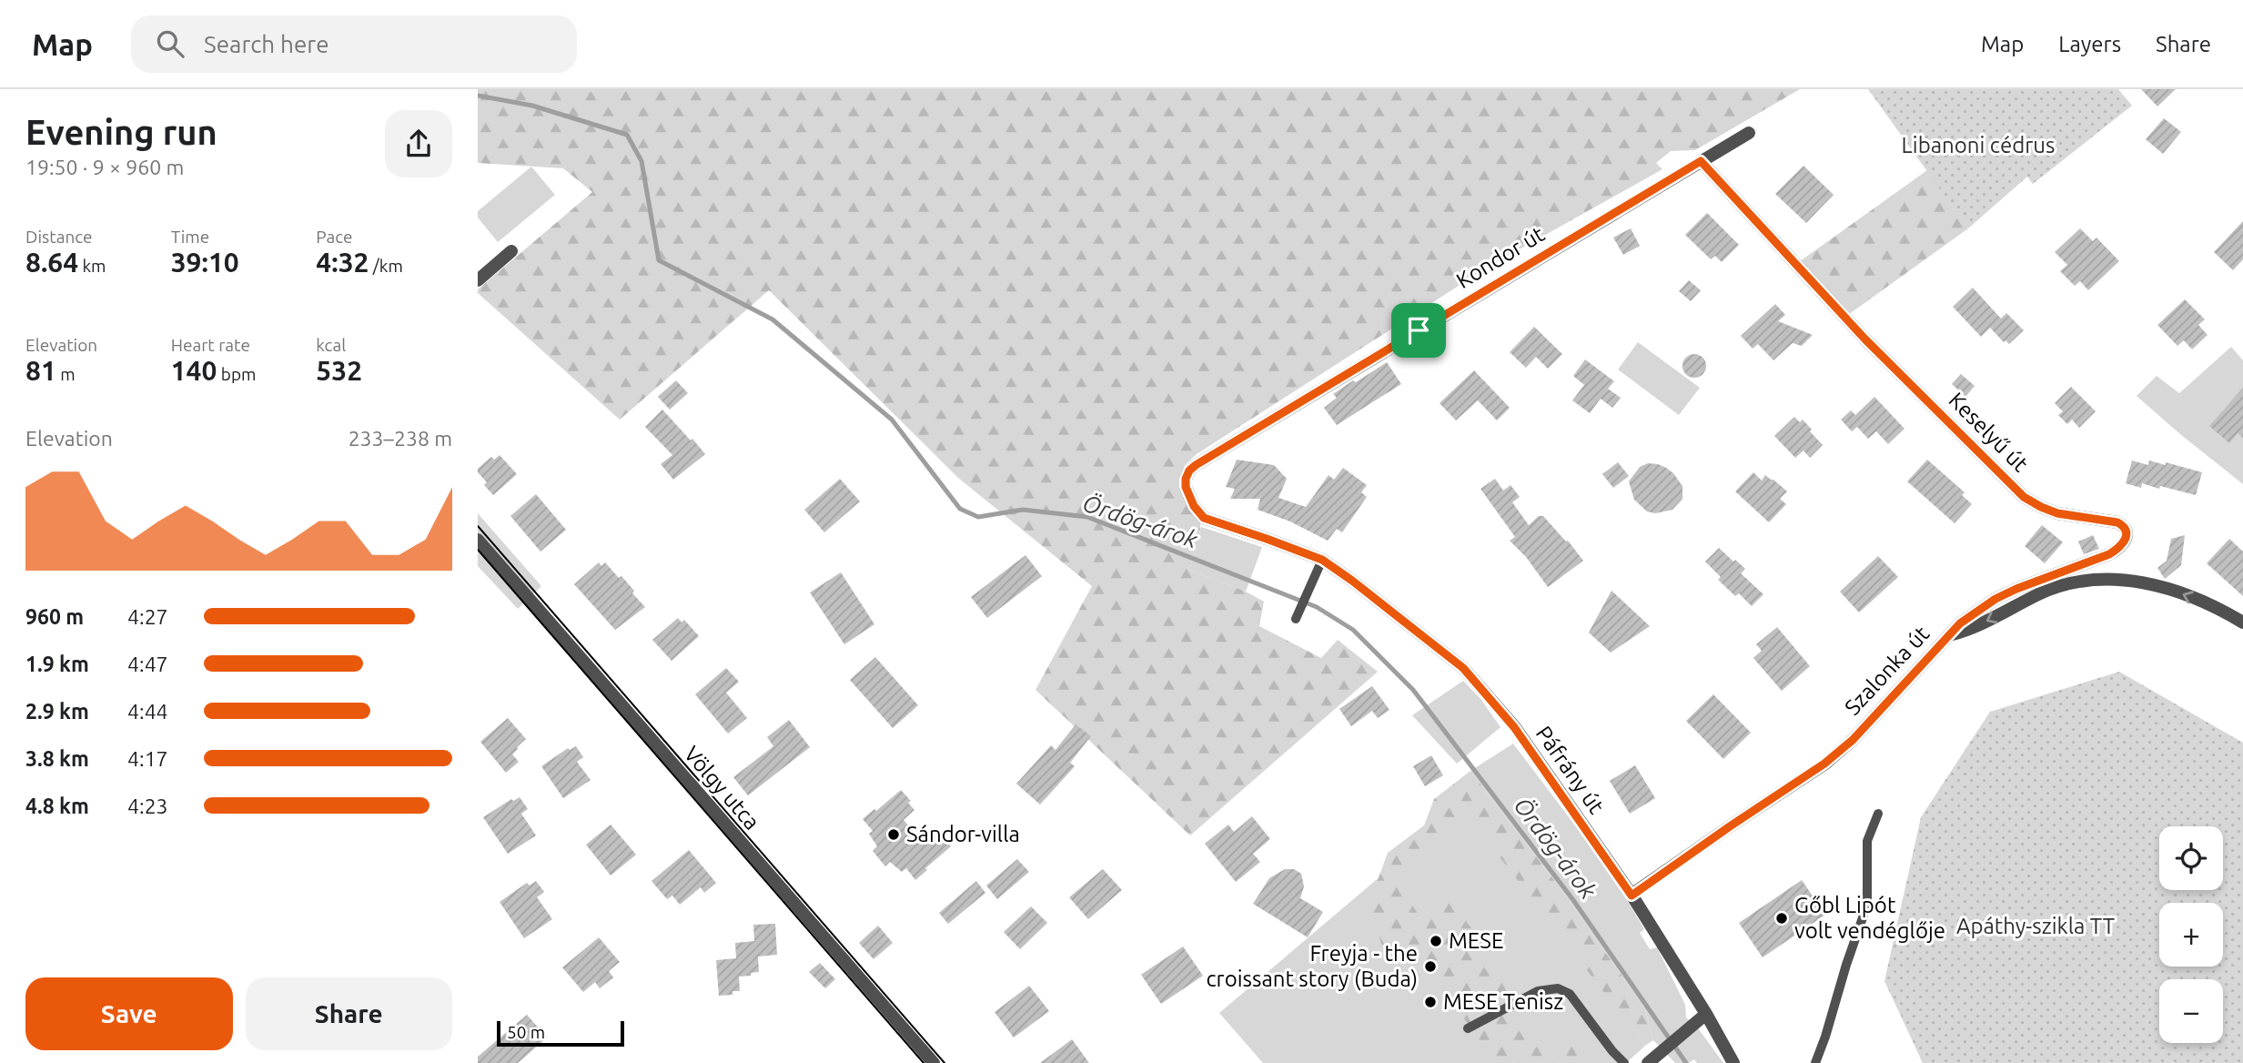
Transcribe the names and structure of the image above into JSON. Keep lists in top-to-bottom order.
{
  "streets": {
    "street": [
      "Kondor út",
      "Keselyű út",
      "Szalonka út",
      "Páfrány út",
      "Völgy utca"
    ]
  },
  "crossings": [
    ["Kondor út", "Keselyű út"],
    ["Kondor út", "Páfrány út"],
    ["Keselyű út", "Szalonka út"],
    ["Szalonka út", "Páfrány út"]
  ],
  "one_way": ["Szalonka út"],
  "water": ["Ördög-árok"],
  "parks": ["Libanoni cédrus", "Apáthy-szikla TT"],
  "places": [
    "Sándor-villa",
    "Gőbl Lipót volt vendéglője",
    "MESE",
    "Freyja - the croissant story (Buda)",
    "MESE Tenisz"
  ],
  "scale_bar": "50 m",
  "page": {
    "header": "Map",
    "search": "Search here",
    "nav": ["Map", "Layers", "Share"],
    "heading": ["Evening run", "19:50 · 9 × 960 m"],
    "stats": [
      ["Distance", "8.64 km"],
      ["Time", "39:10"],
      ["Pace", "4:32 /km"],
      ["Elevation", "81 m"],
      ["Heart rate", "140 bpm"],
      ["kcal", "532"]
    ],
    "chart": ["Elevation", "233–238 m"],
    "list": [
      {
        "name": "960 m",
        "note": "4:27"
      },
      {
        "name": "1.9 km",
        "note": "4:47"
      },
      {
        "name": "2.9 km",
        "note": "4:44"
      },
      {
        "name": "3.8 km",
        "note": "4:17"
      },
      {
        "name": "4.8 km",
        "note": "4:23"
      }
    ],
    "map_buttons": ["+", "−"],
    "buttons": ["Save", "Share"],
    "scale": "50 m"
  }
}
